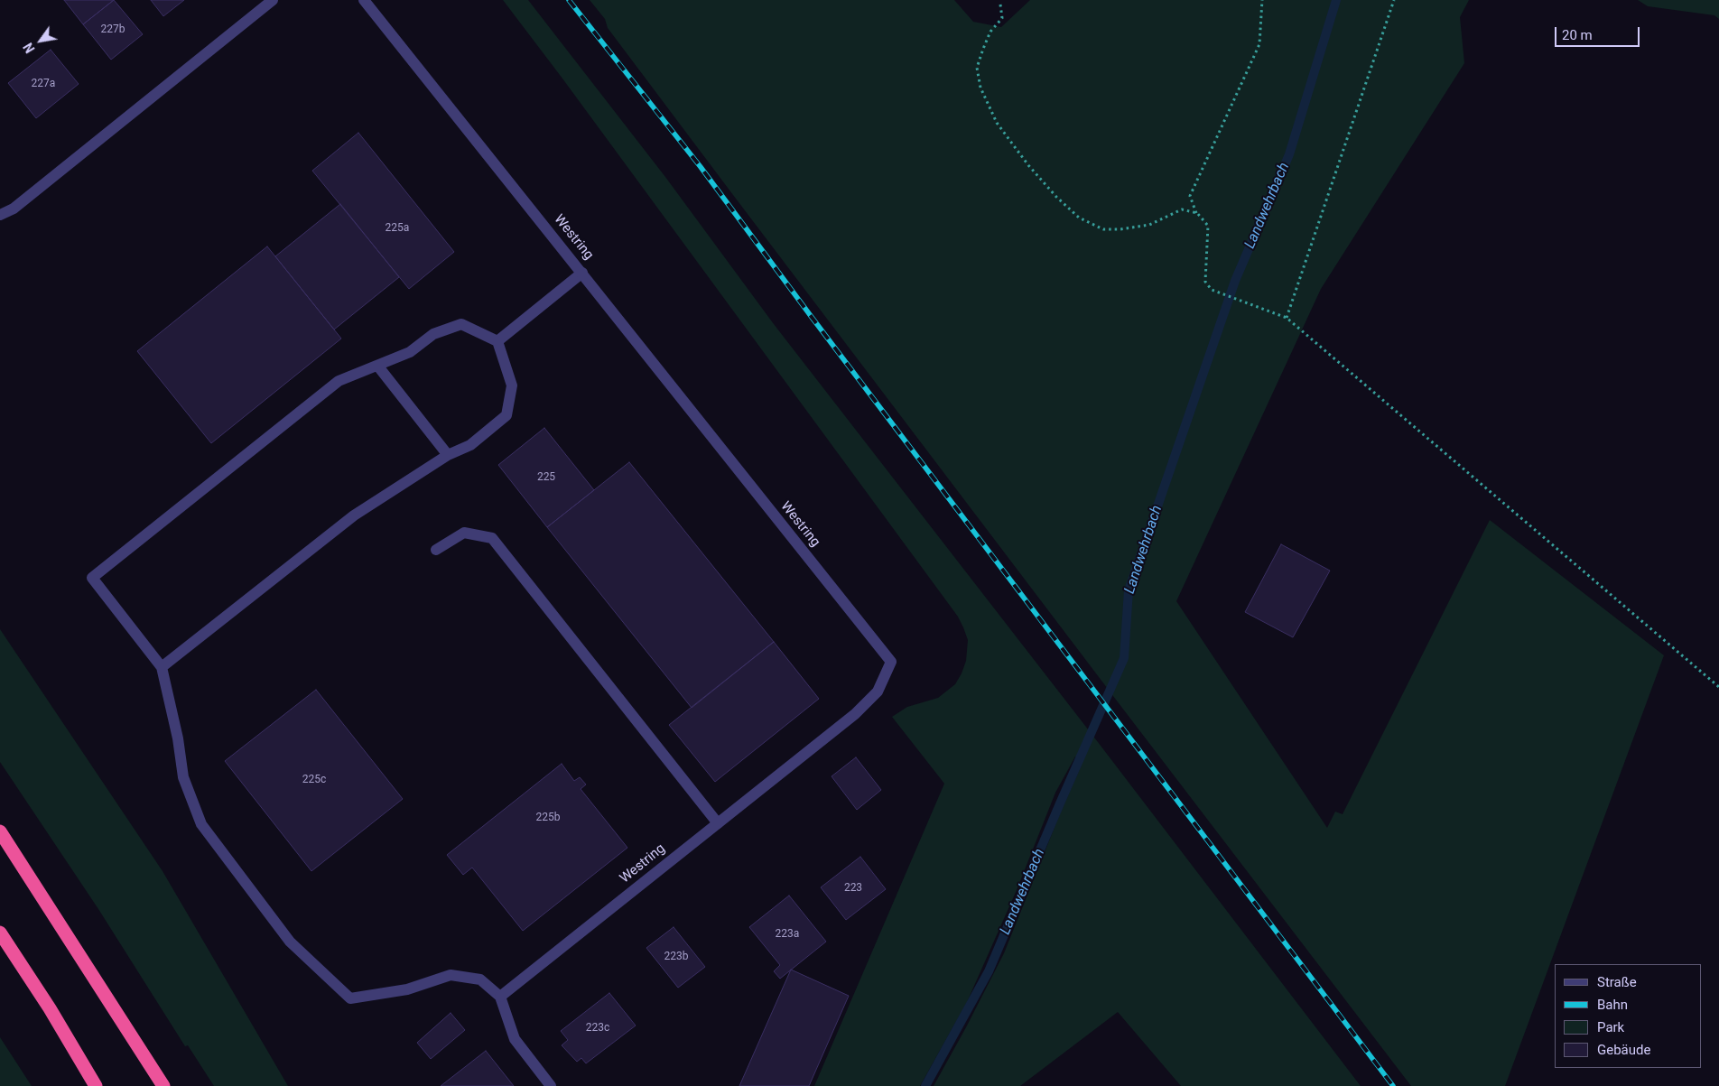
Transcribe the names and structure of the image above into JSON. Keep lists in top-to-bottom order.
{
  "streets": {
    "street": ["Westring"]
  },
  "water": ["Landwehrbach"],
  "house_numbers": [
    "227b",
    "227a",
    "225a",
    "225",
    "225c",
    "225b",
    "223",
    "223a",
    "223b",
    "223c"
  ],
  "legend": [
    "Straße",
    "Bahn",
    "Park",
    "Gebäude"
  ],
  "scale_bar": "20 m",
  "north": "bottom left"
}
